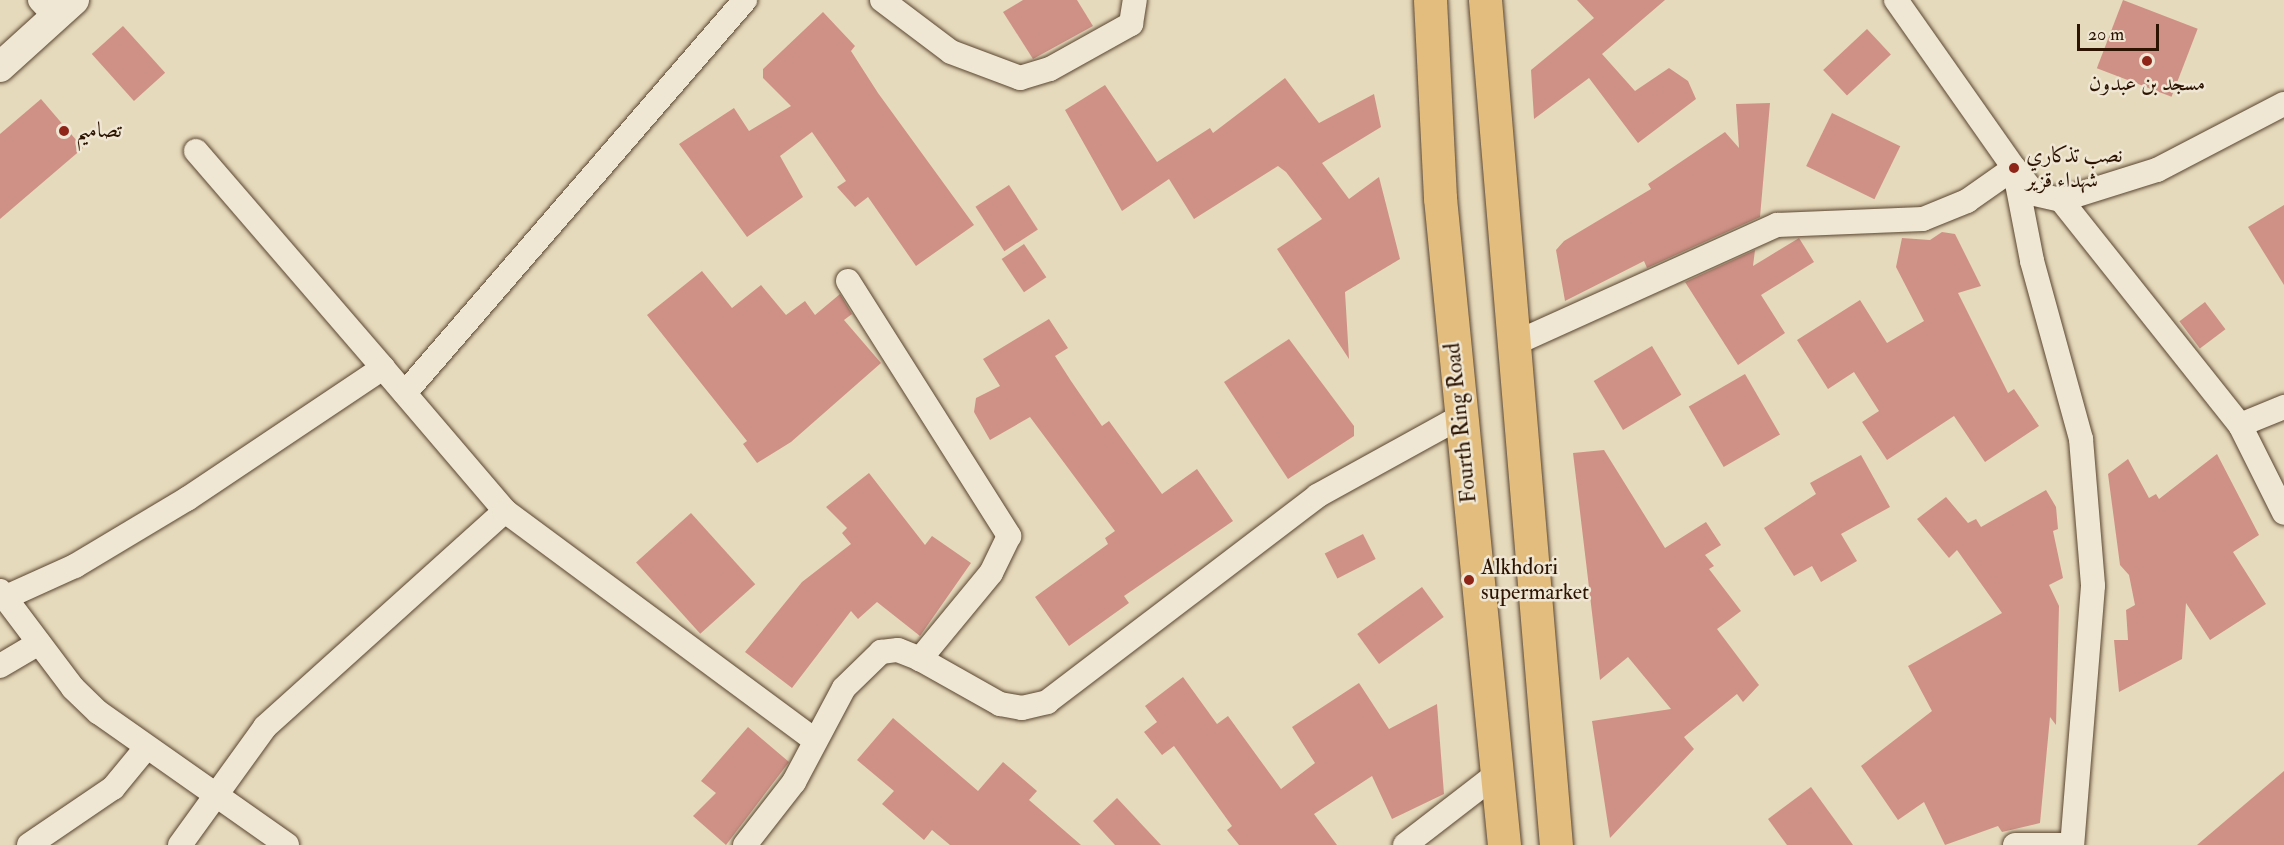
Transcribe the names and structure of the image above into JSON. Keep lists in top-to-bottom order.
{
  "streets": {
    "main road": ["Fourth Ring Road"]
  },
  "places": [
    "مسجد بن عبدون",
    "تصاميم",
    "نصب تذكاري شهداء قزير",
    "Alkhdori supermarket"
  ],
  "scale_bar": "20 m"
}
